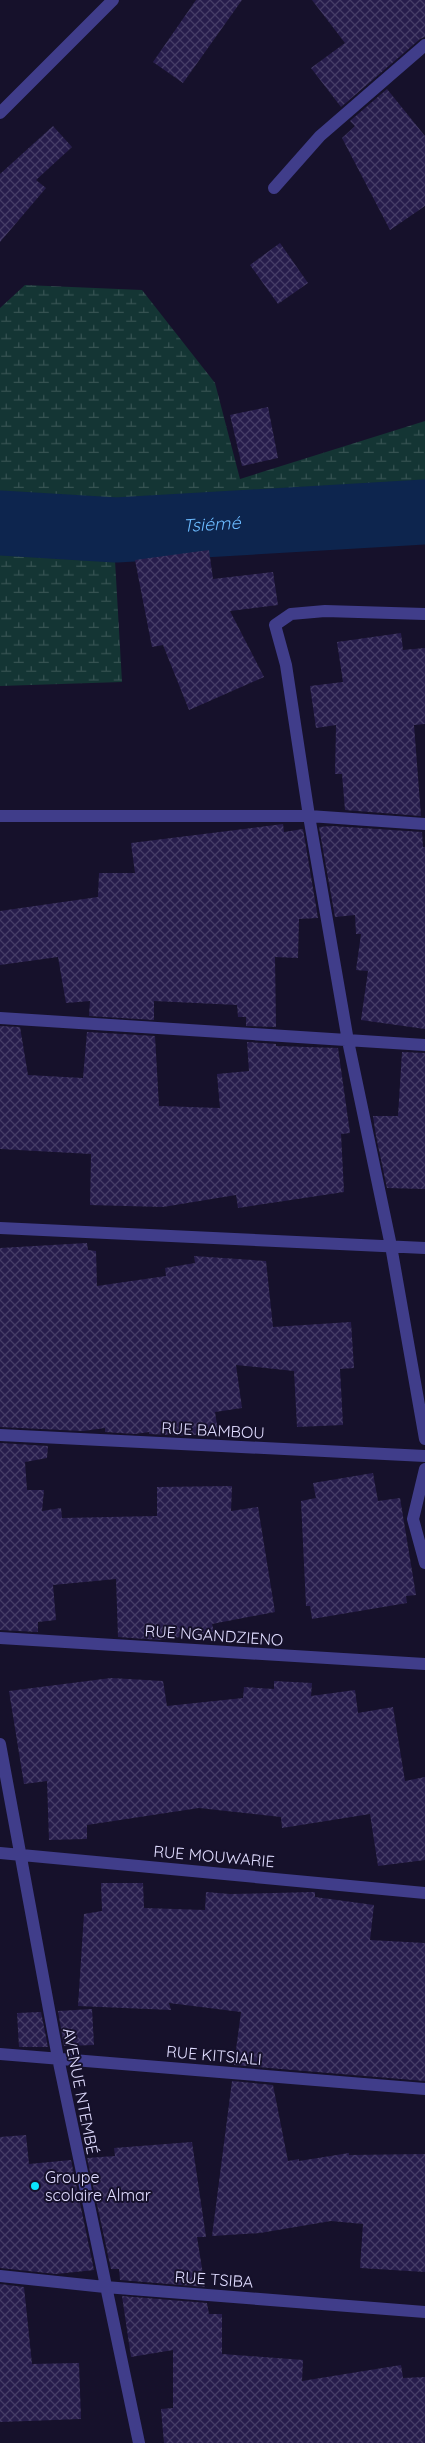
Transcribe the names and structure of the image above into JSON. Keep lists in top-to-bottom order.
{
  "streets": {
    "street": [
      "RUE BAMBOU",
      "RUE NGANDZIENO",
      "RUE MOUWARIE",
      "RUE KITSIALI",
      "AVENUE NTEMBÉ",
      "RUE TSIBA"
    ]
  },
  "crossings": [
    ["RUE MOUWARIE", "AVENUE NTEMBÉ"],
    ["RUE KITSIALI", "AVENUE NTEMBÉ"],
    ["AVENUE NTEMBÉ", "RUE TSIBA"]
  ],
  "water": ["Tsiémé"],
  "places": ["Groupe scolaire Almar"]
}
